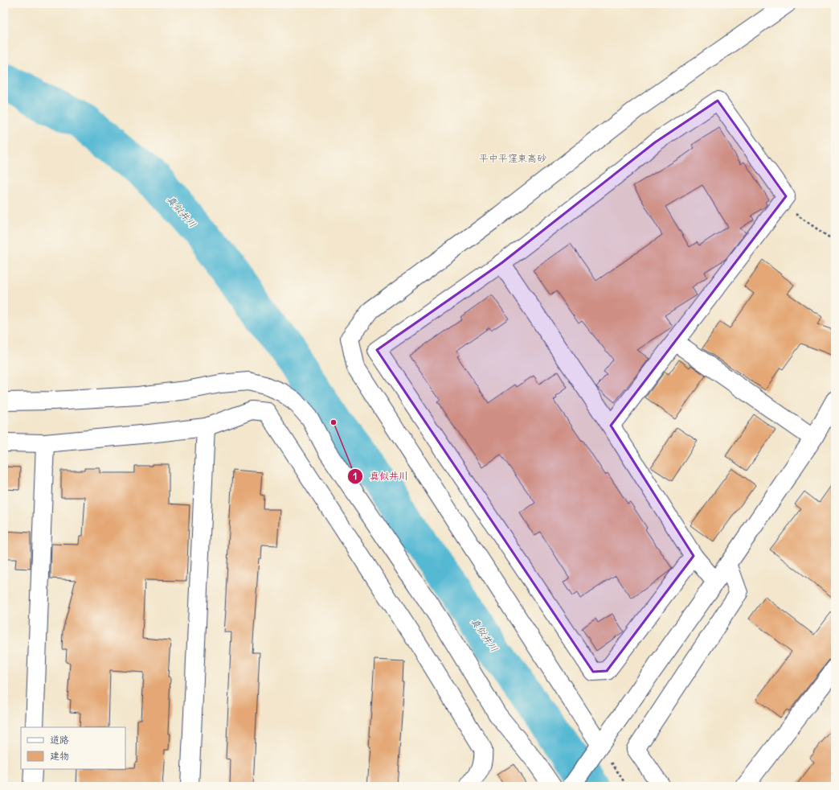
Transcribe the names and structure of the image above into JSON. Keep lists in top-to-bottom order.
{
  "districts": ["平中平窪東高砂"],
  "water": ["真似井川"],
  "places": ["真似井川"],
  "legend": ["道路", "建物"]
}
